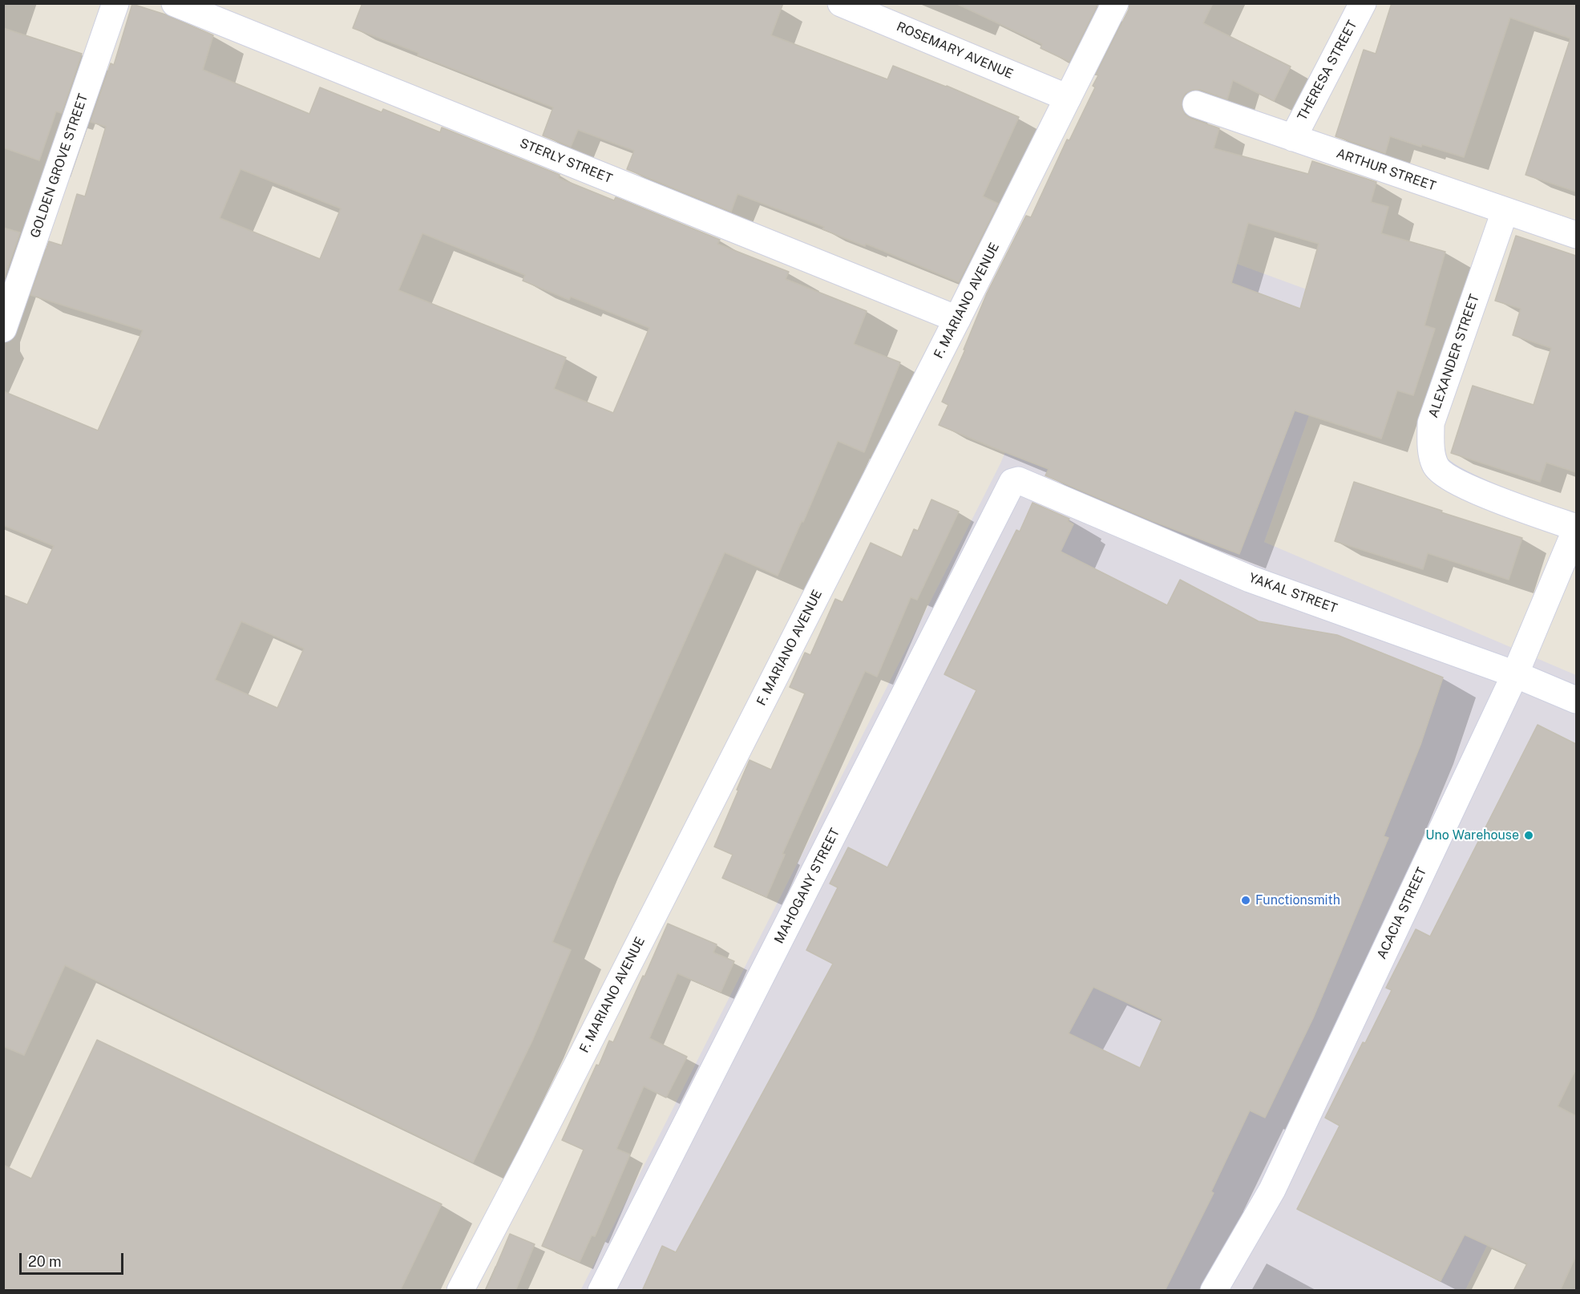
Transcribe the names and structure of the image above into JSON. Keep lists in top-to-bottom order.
{
  "streets": {
    "street": [
      "ROSEMARY AVENUE",
      "THERESA STREET",
      "STERLY STREET",
      "GOLDEN GROVE STREET",
      "ARTHUR STREET",
      "F. MARIANO AVENUE",
      "ALEXANDER STREET",
      "YAKAL STREET",
      "MAHOGANY STREET",
      "ACACIA STREET"
    ]
  },
  "crossings": [
    ["ROSEMARY AVENUE", "F. MARIANO AVENUE"],
    ["THERESA STREET", "ARTHUR STREET"],
    ["STERLY STREET", "F. MARIANO AVENUE"],
    ["ARTHUR STREET", "ALEXANDER STREET"],
    ["ALEXANDER STREET", "ACACIA STREET"],
    ["YAKAL STREET", "MAHOGANY STREET"],
    ["YAKAL STREET", "ACACIA STREET"]
  ],
  "places": ["Uno Warehouse", "Functionsmith"],
  "scale_bar": "20 m"
}
